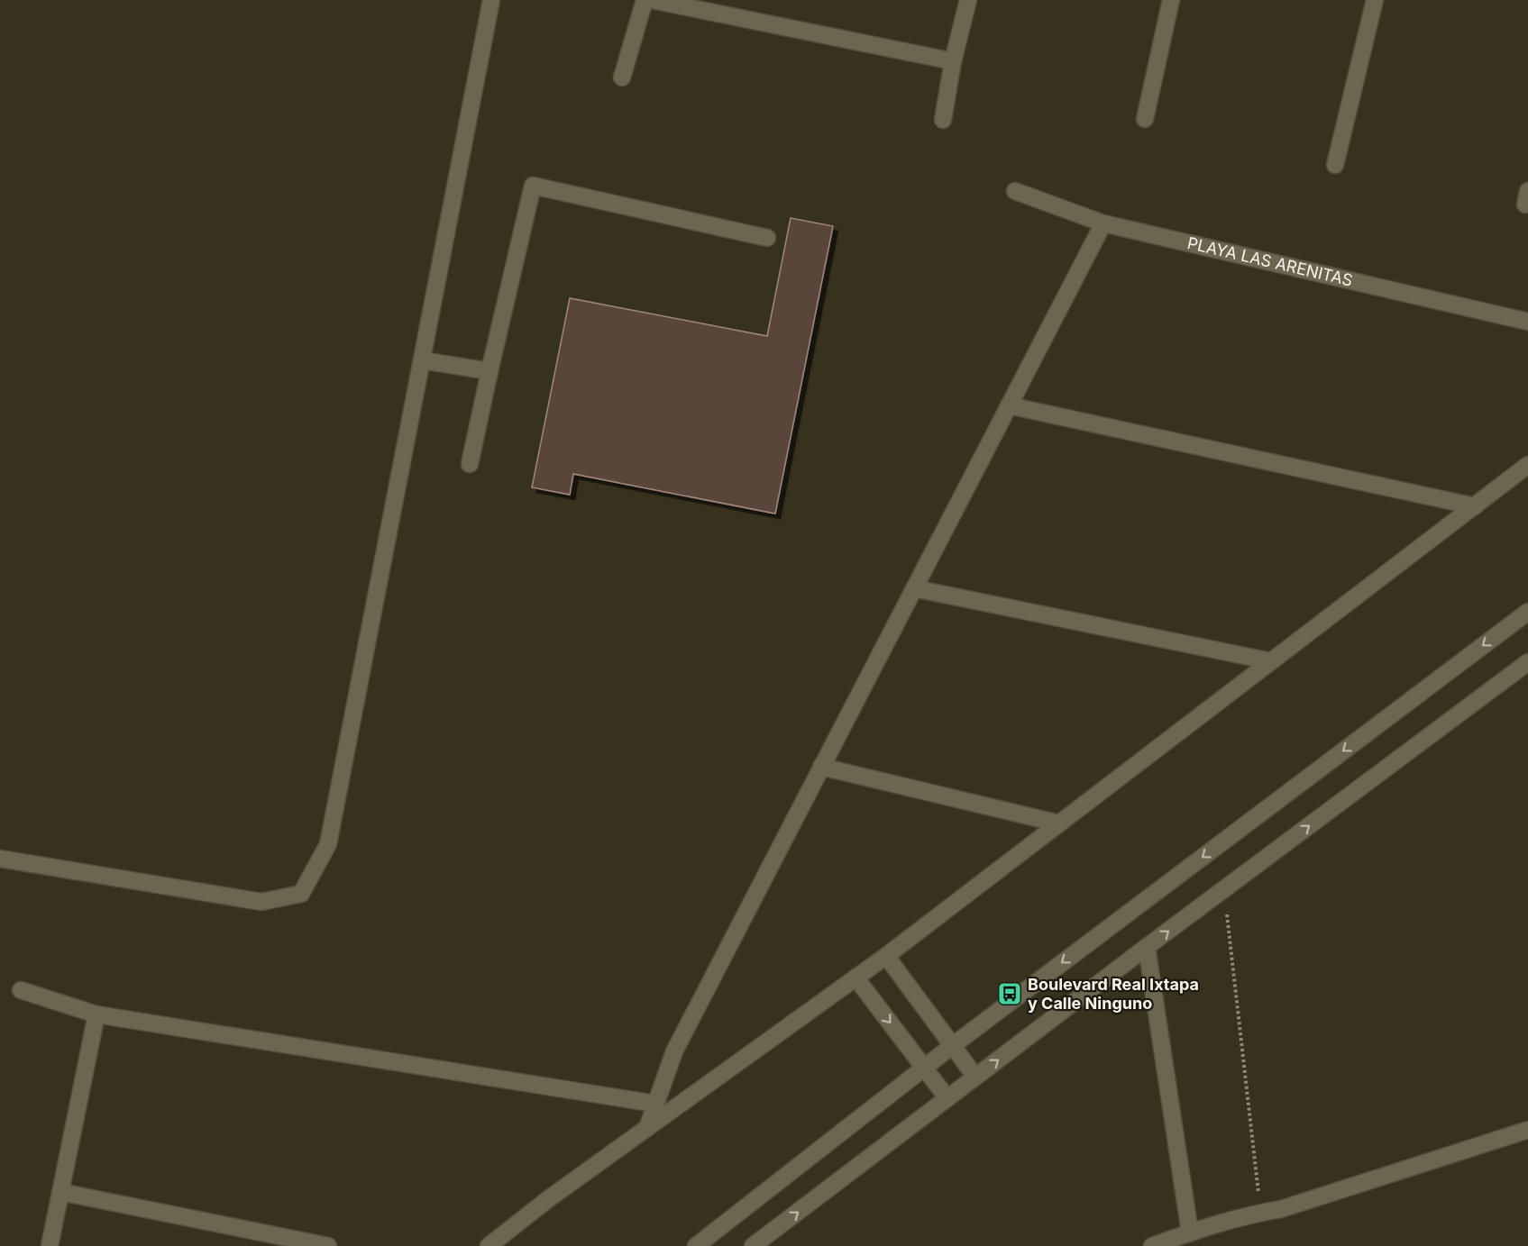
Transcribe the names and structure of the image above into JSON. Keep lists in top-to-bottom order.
{
  "streets": {
    "street": ["PLAYA LAS ARENITAS"]
  },
  "places": {
    "bus stop": ["Boulevard Real Ixtapa y Calle Ninguno"]
  }
}
